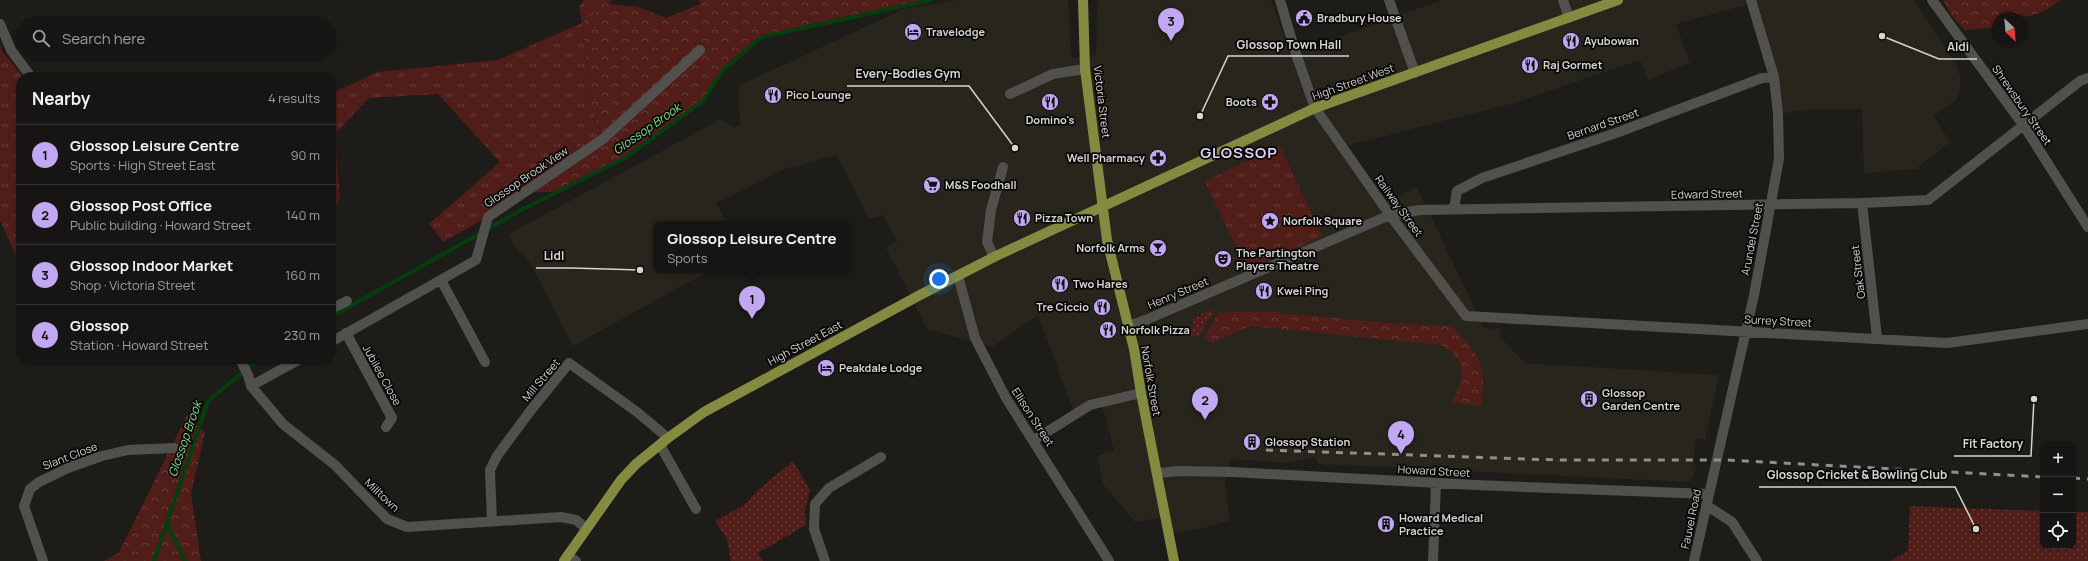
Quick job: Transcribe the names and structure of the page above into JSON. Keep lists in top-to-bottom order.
{
  "streets": {
    "main road": [
      "High Street West",
      "Victoria Street",
      "High Street East",
      "Norfolk Street"
    ],
    "street": [
      "Shrewsbury Street",
      "Bernard Street",
      "Glossop Brook View",
      "Edward Street",
      "Railway Street",
      "Arundel Street",
      "Oak Street",
      "Henry Street",
      "Surrey Street",
      "Jubilee Close",
      "Mill Street",
      "Ellison Street",
      "Slant Close",
      "Howard Street",
      "Milltown",
      "Fauvel Road"
    ]
  },
  "crossings": [
    ["High Street West", "Victoria Street"],
    ["High Street West", "Railway Street"],
    ["High Street West", "High Street East"],
    ["High Street West", "Norfolk Street"],
    ["Victoria Street", "High Street East"],
    ["Victoria Street", "Norfolk Street"],
    ["Shrewsbury Street", "Edward Street"],
    ["Bernard Street", "Edward Street"],
    ["Bernard Street", "Arundel Street"],
    ["Glossop Brook View", "Jubilee Close"],
    ["Edward Street", "Railway Street"],
    ["Edward Street", "Arundel Street"],
    ["Edward Street", "Oak Street"],
    ["Edward Street", "Henry Street"],
    ["Railway Street", "Henry Street"],
    ["Railway Street", "Surrey Street"],
    ["Arundel Street", "Surrey Street"],
    ["Arundel Street", "Fauvel Road"],
    ["Oak Street", "Surrey Street"],
    ["Henry Street", "Norfolk Street"],
    ["High Street East", "Mill Street"],
    ["High Street East", "Norfolk Street"],
    ["High Street East", "Ellison Street"],
    ["High Street East", "Milltown"],
    ["Mill Street", "Milltown"],
    ["Norfolk Street", "Howard Street"],
    ["Howard Street", "Fauvel Road"]
  ],
  "districts": ["GLOSSOP"],
  "water": ["Glossop Brook"],
  "places": {
    "public building": ["Bradbury House"],
    "hotel": ["Travelodge", "Peakdale Lodge"],
    "other": [
      "Aldi",
      "Glossop Town Hall",
      "Every-Bodies Gym",
      "Lidl",
      "Fit Factory",
      "Glossop Cricket & Bowling Club"
    ],
    "restaurant": [
      "Ayubowan",
      "Raj Gormet",
      "Pico Lounge",
      "Domino's",
      "Pizza Town",
      "Two Hares",
      "Kwei Ping",
      "Tre Ciccio",
      "Norfolk Pizza"
    ],
    "pharmacy": ["Boots", "Well Pharmacy"],
    "supermarket": ["M&S Foodhall"],
    "place": ["Norfolk Square"],
    "bar": ["Norfolk Arms"],
    "theatre": ["The Partington Players Theatre"],
    "building": ["Glossop Garden Centre", "Glossop Station", "Howard Medical Practice"]
  },
  "north": "bottom right",
  "page": {
    "pins": [
      "3",
      "1",
      "2",
      "4"
    ],
    "search": "Search here",
    "heading": ["Nearby", "4 results"],
    "list": [
      {
        "mark": "1",
        "name": "Glossop Leisure Centre",
        "note": "Sports · High Street East",
        "value": "90 m"
      },
      {
        "mark": "2",
        "name": "Glossop Post Office",
        "note": "Public building · Howard Street",
        "value": "140 m"
      },
      {
        "mark": "3",
        "name": "Glossop Indoor Market",
        "note": "Shop · Victoria Street",
        "value": "160 m"
      },
      {
        "mark": "4",
        "name": "Glossop",
        "note": "Station · Howard Street",
        "value": "230 m"
      }
    ],
    "popup": ["Glossop Leisure Centre", "Sports"],
    "map_buttons": ["+", "−"]
  }
}
